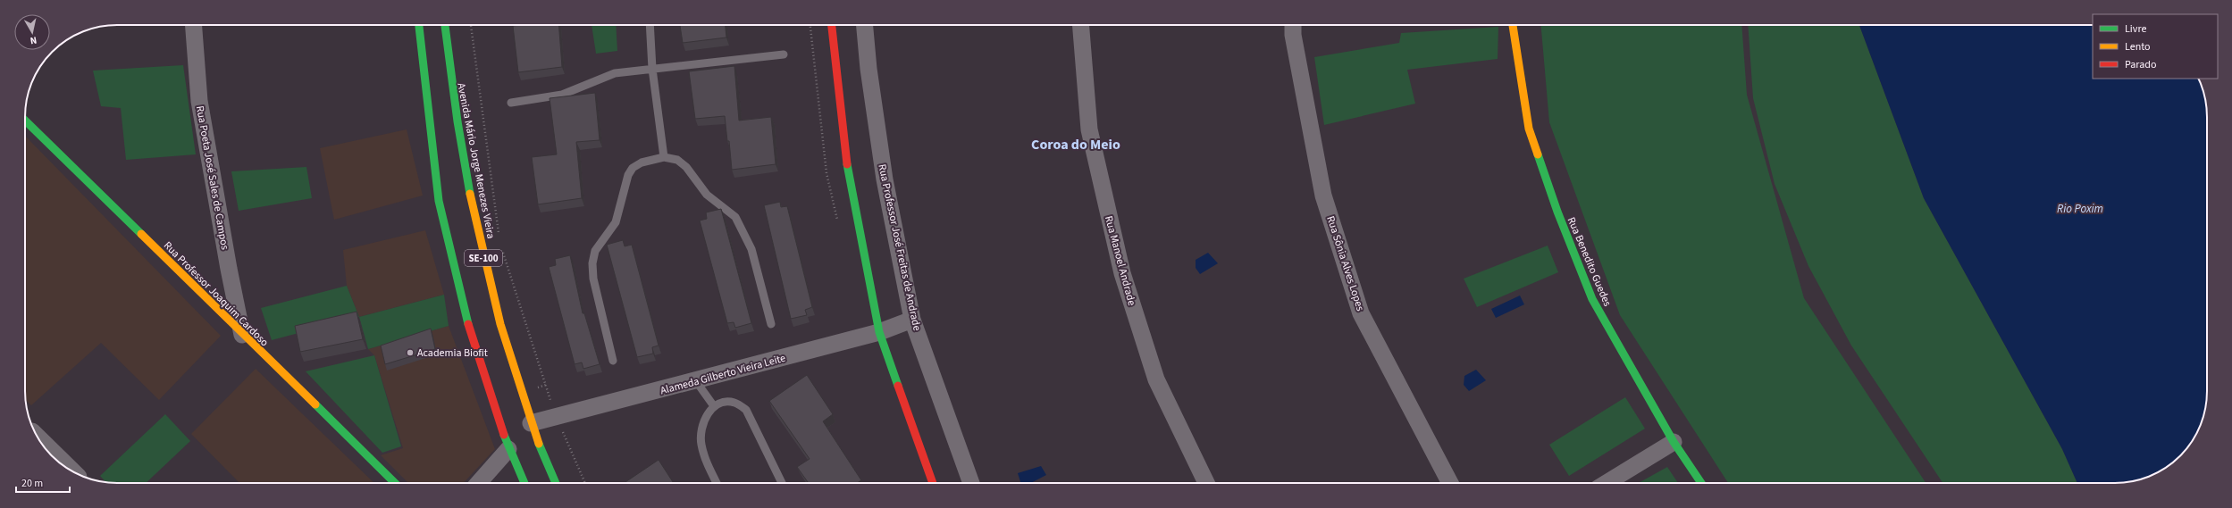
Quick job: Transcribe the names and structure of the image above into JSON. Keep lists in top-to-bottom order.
{
  "streets": {
    "street": [
      "Avenida Mário Jorge Menezes Vieira",
      "Rua Poeta José Sales de Campos",
      "Rua Professor José Freitas de Andrade",
      "SE-100",
      "Rua Manoel Andrade",
      "Rua Benedito Guedes",
      "Rua Sônia Alves Lopes",
      "Rua Professor Joaquim Cardoso",
      "Alameda Gilberto Vieira Leite"
    ]
  },
  "crossings": [
    ["Avenida Mário Jorge Menezes Vieira", "Alameda Gilberto Vieira Leite"],
    ["Rua Poeta José Sales de Campos", "Rua Professor Joaquim Cardoso"],
    ["Rua Professor José Freitas de Andrade", "Alameda Gilberto Vieira Leite"]
  ],
  "districts": ["Coroa do Meio"],
  "water": ["Rio Poxim"],
  "places": ["Academia Biofit"],
  "legend": ["Livre", "Lento", "Parado"],
  "scale_bar": "20 m",
  "north": "bottom"
}
